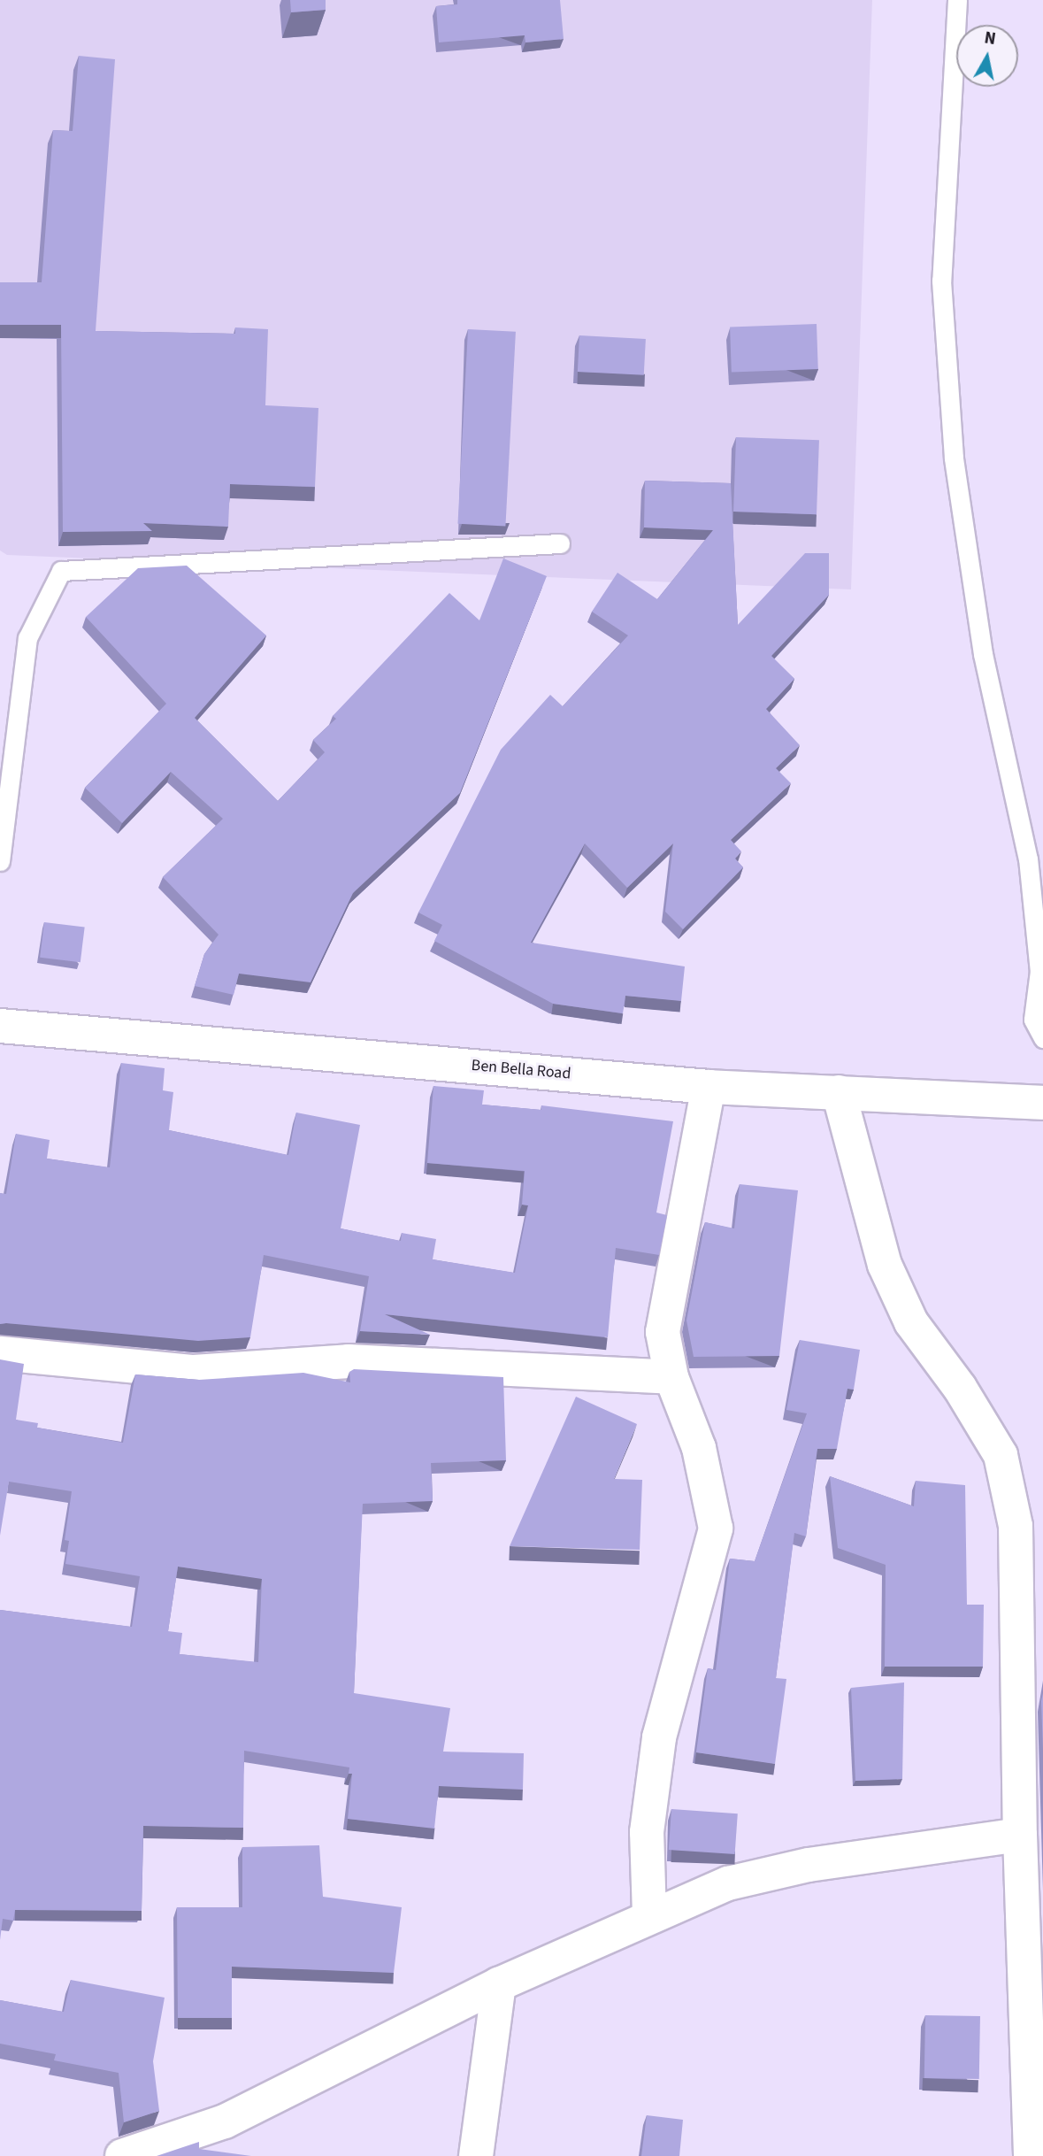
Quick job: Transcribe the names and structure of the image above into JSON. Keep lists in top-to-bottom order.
{
  "streets": {
    "street": ["Ben Bella Road"]
  },
  "north": "top"
}
